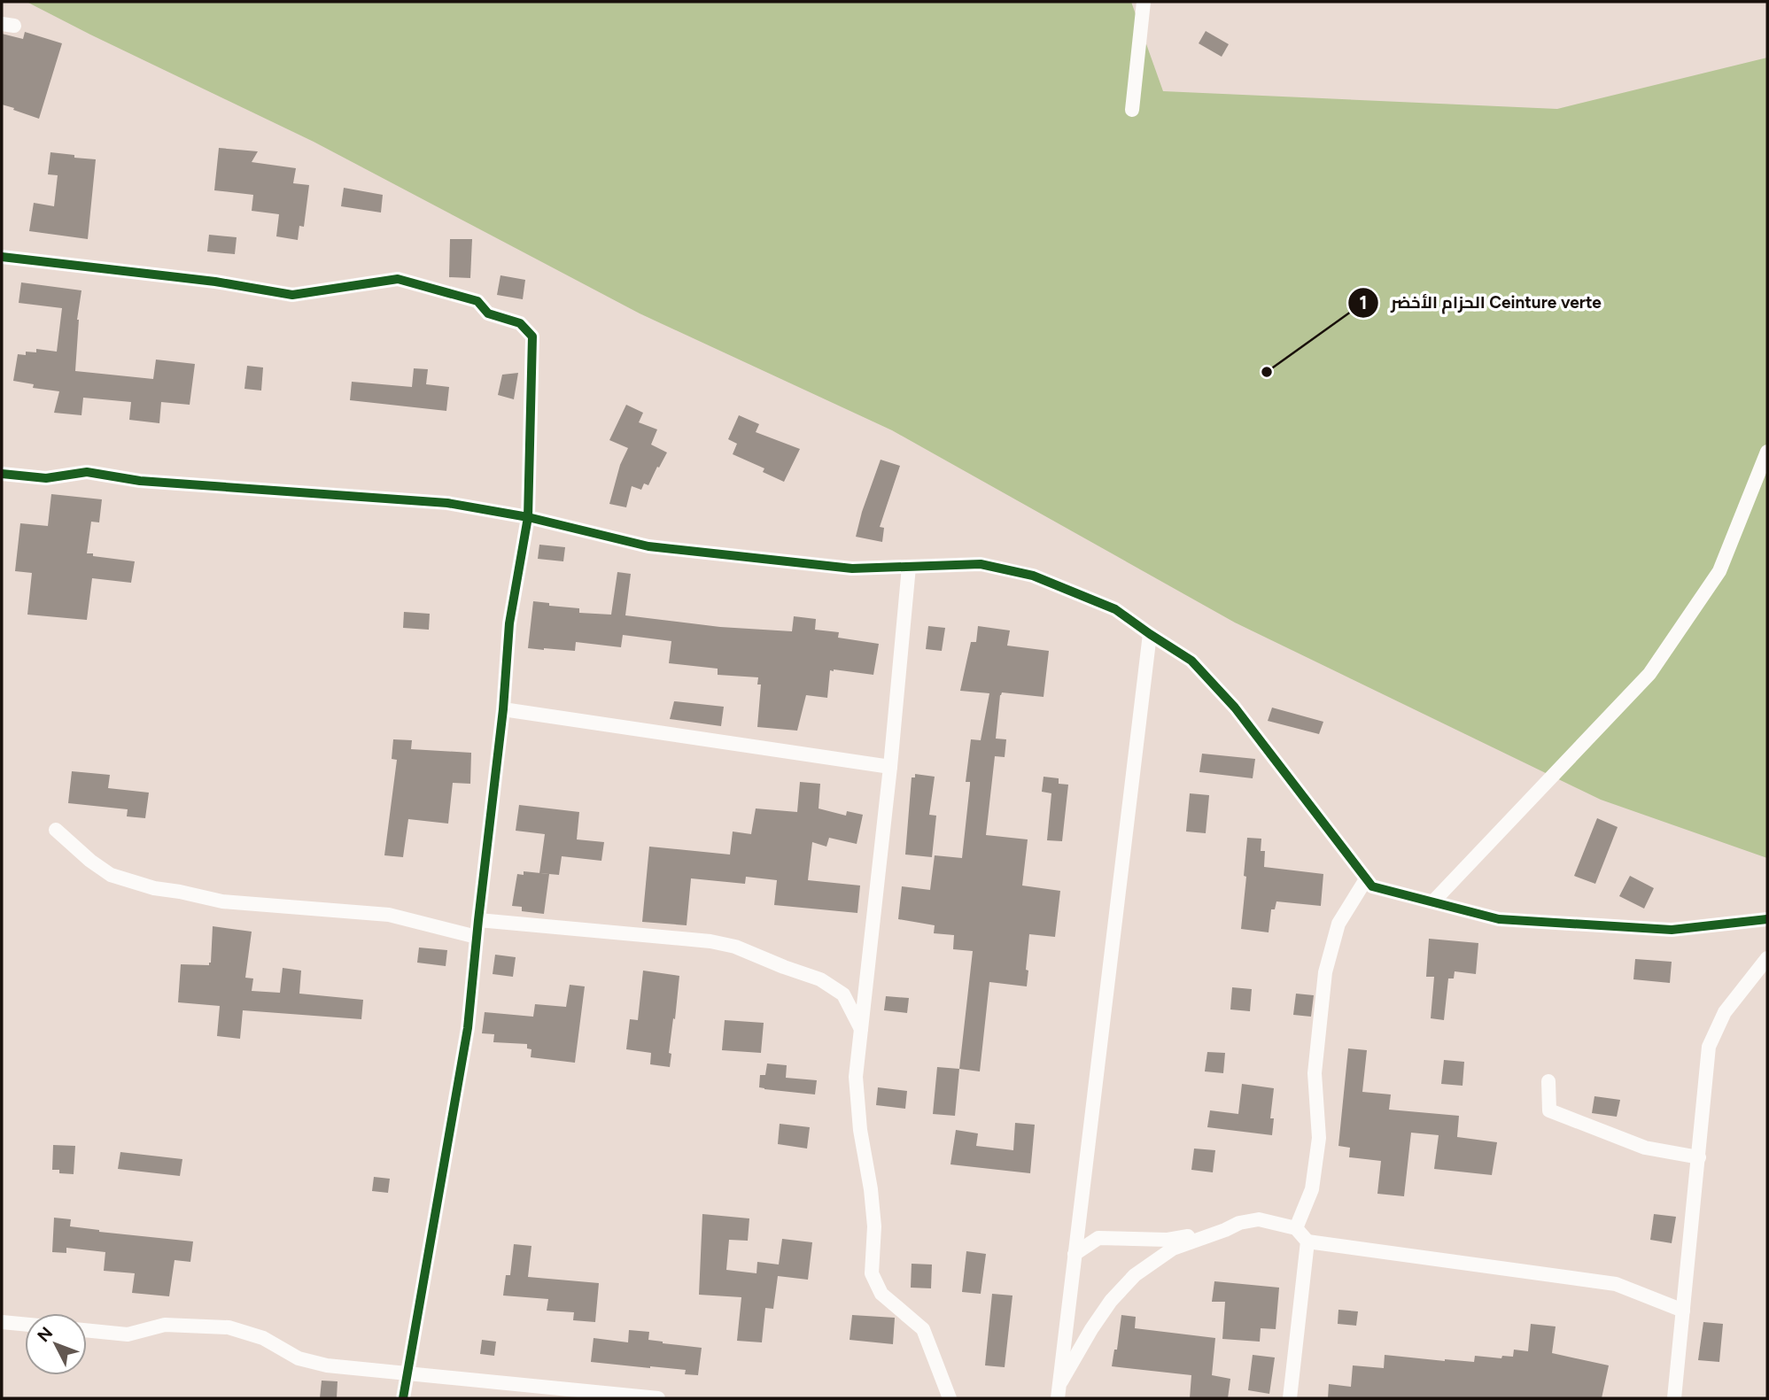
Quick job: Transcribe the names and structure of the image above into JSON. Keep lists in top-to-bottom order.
{
  "places": ["الحزام الأخضر Ceinture verte"],
  "north": "top left"
}
